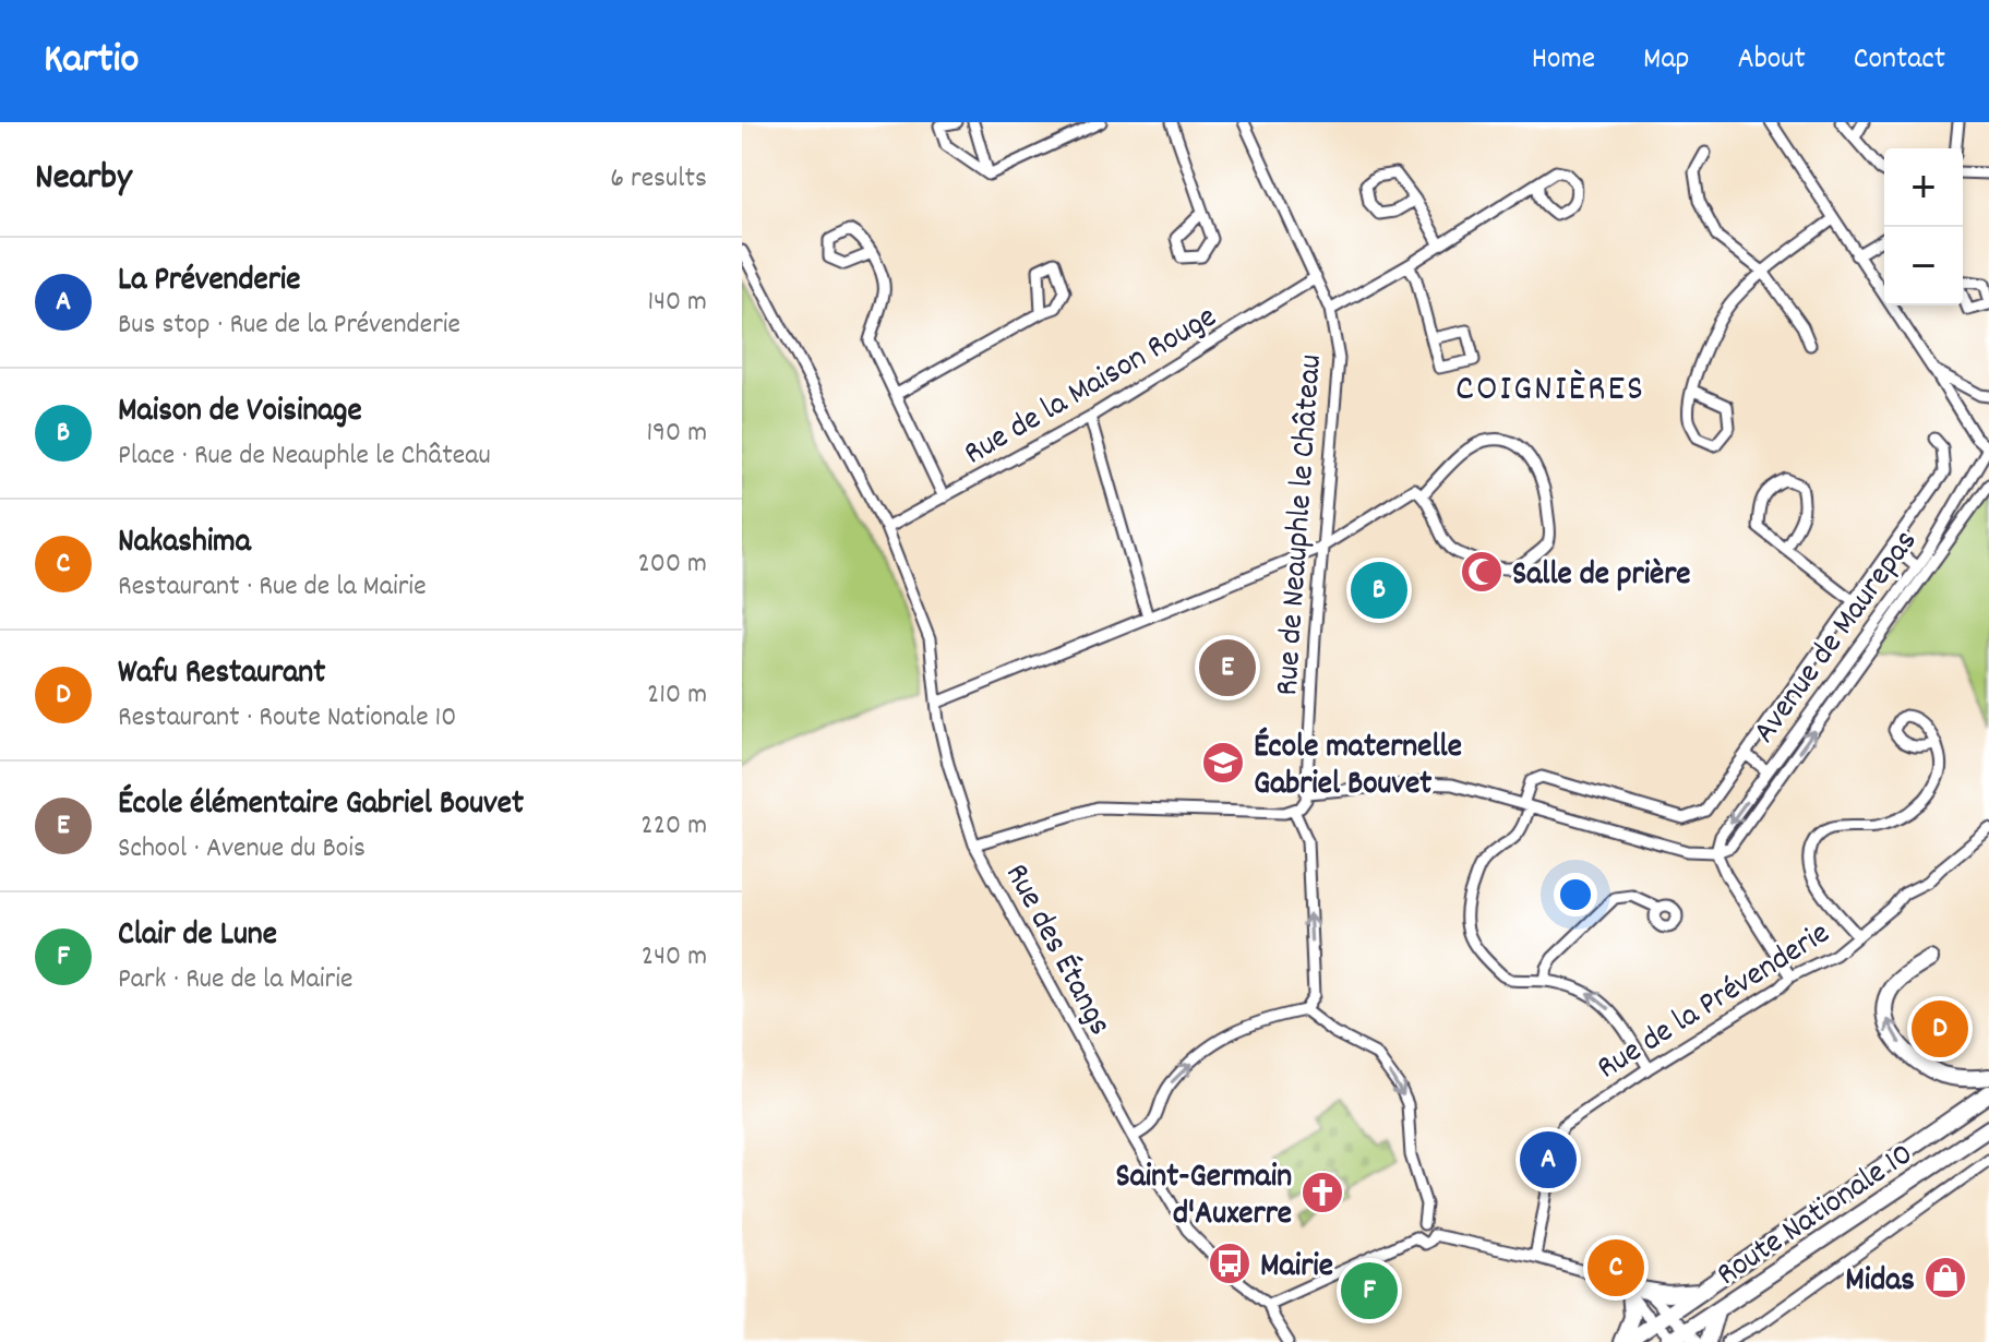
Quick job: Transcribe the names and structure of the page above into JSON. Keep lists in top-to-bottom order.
{
  "streets": {
    "main road": ["Route Nationale 10"],
    "street": [
      "Rue de la Maison Rouge",
      "Rue de Neauphle le Château",
      "Avenue de Maurepas",
      "Rue des Étangs",
      "Rue de la Prévenderie"
    ]
  },
  "crossings": [
    ["Rue de la Maison Rouge", "Rue de Neauphle le Château"],
    ["Rue de la Maison Rouge", "Rue des Étangs"]
  ],
  "districts": ["COIGNIÈRES"],
  "places": {
    "mosque": ["Salle de prière"],
    "school or university": ["École maternelle Gabriel Bouvet"],
    "church": ["Saint-Germain d'Auxerre"],
    "bus stop": ["Mairie"],
    "shop": ["Midas"]
  },
  "page": {
    "header": "Kartio",
    "nav": [
      "Home",
      "Map",
      "About",
      "Contact"
    ],
    "heading": ["Nearby", "6 results"],
    "map_buttons": ["+", "−"],
    "list": [
      {
        "mark": "A",
        "name": "La Prévenderie",
        "note": "Bus stop · Rue de la Prévenderie",
        "value": "140 m"
      },
      {
        "mark": "B",
        "name": "Maison de Voisinage",
        "note": "Place · Rue de Neauphle le Château",
        "value": "190 m"
      },
      {
        "mark": "C",
        "name": "Nakashima",
        "note": "Restaurant · Rue de la Mairie",
        "value": "200 m"
      },
      {
        "mark": "D",
        "name": "Wafu Restaurant",
        "note": "Restaurant · Route Nationale 10",
        "value": "210 m"
      },
      {
        "mark": "E",
        "name": "École élémentaire Gabriel Bouvet",
        "note": "School · Avenue du Bois",
        "value": "220 m"
      },
      {
        "mark": "F",
        "name": "Clair de Lune",
        "note": "Park · Rue de la Mairie",
        "value": "240 m"
      }
    ],
    "pins": [
      "B",
      "E",
      "D",
      "A",
      "C",
      "F"
    ]
  }
}
